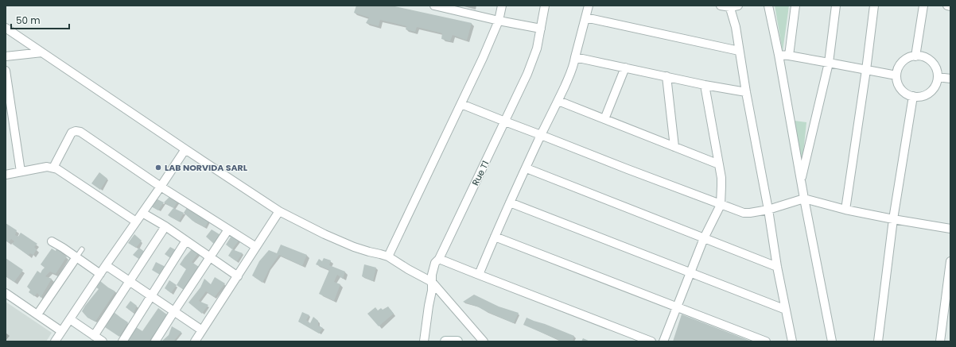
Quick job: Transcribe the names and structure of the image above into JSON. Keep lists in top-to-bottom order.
{
  "streets": {
    "street": ["Rue T1"]
  },
  "places": ["LAB NORVIDA SARL"],
  "scale_bar": "50 m"
}
